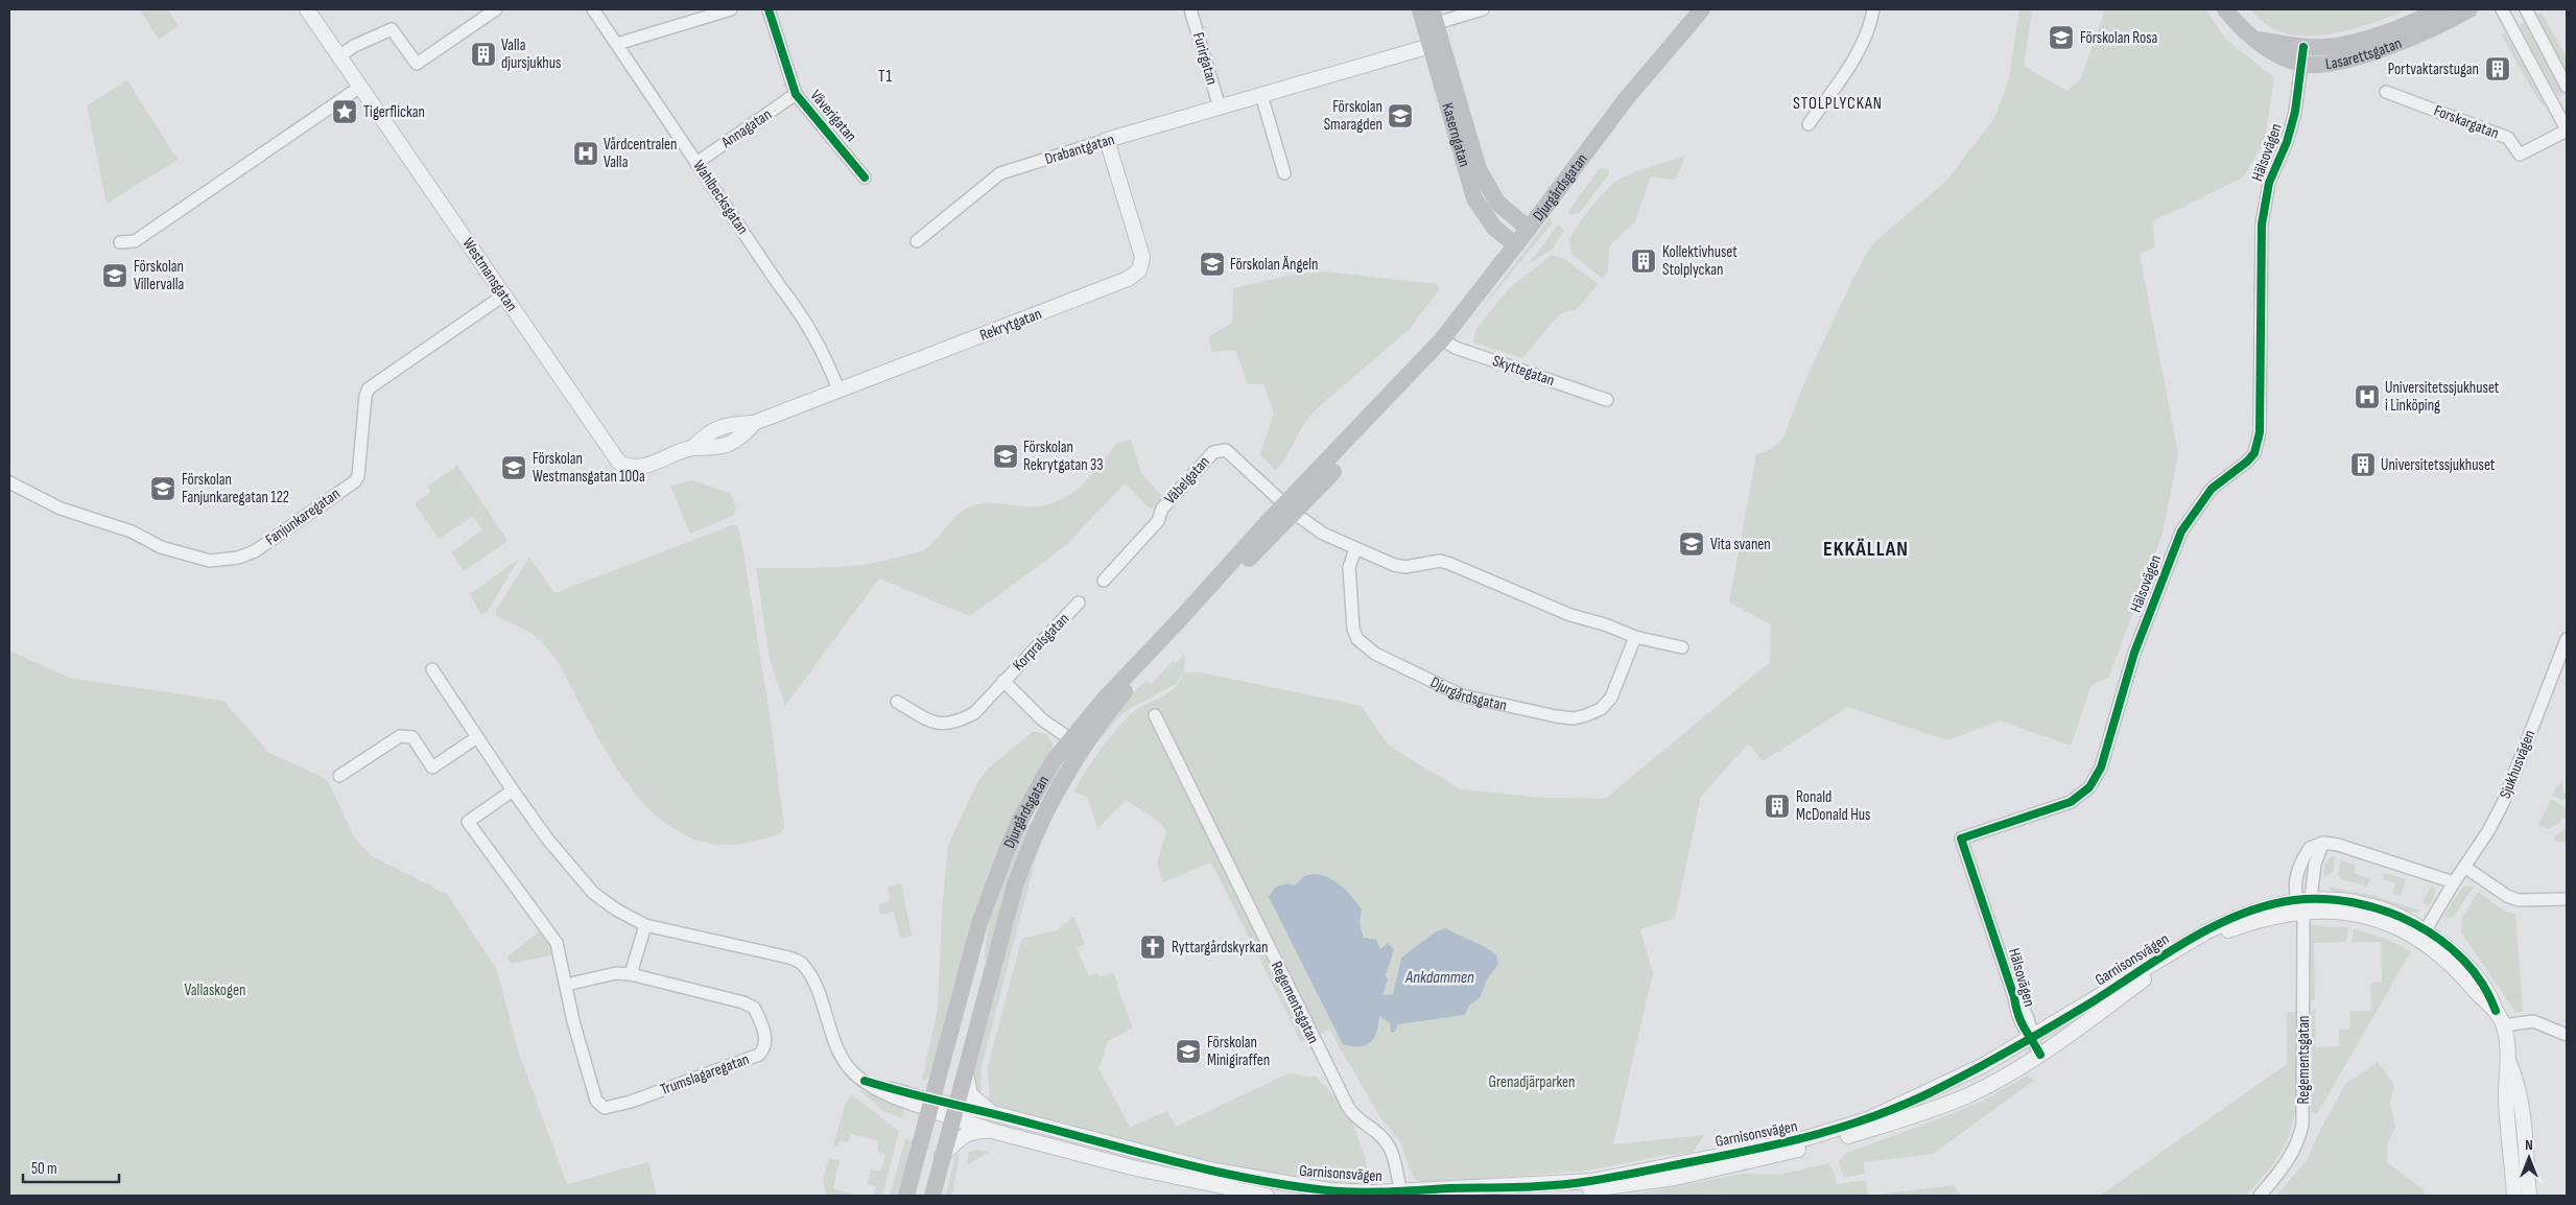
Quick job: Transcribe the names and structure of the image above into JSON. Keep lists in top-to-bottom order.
{
  "streets": {
    "main road": ["Lasarettsgatan", "Kaserngatan", "Djurgårdsgatan"],
    "street": [
      "Furirgatan",
      "Väverigatan",
      "Forskargatan",
      "Annagatan",
      "Drabantgatan",
      "Hälsovägen",
      "Wahlbecksgatan",
      "Westmansgatan",
      "Rekrytgatan",
      "Skyttegatan",
      "Väbelgatan",
      "Fanjunkaregatan",
      "Korpralsgatan",
      "Sjukhusvägen",
      "Garnisonsvägen",
      "Regementsgatan",
      "Trumslagaregatan"
    ]
  },
  "crossings": [
    ["Lasarettsgatan", "Hälsovägen"],
    ["Furirgatan", "Drabantgatan"],
    ["Väverigatan", "Annagatan"],
    ["Annagatan", "Wahlbecksgatan"],
    ["Kaserngatan", "Drabantgatan"],
    ["Kaserngatan", "Djurgårdsgatan"],
    ["Drabantgatan", "Rekrytgatan"],
    ["Hälsovägen", "Garnisonsvägen"],
    ["Djurgårdsgatan", "Skyttegatan"],
    ["Djurgårdsgatan", "Väbelgatan"],
    ["Djurgårdsgatan", "Korpralsgatan"],
    ["Djurgårdsgatan", "Garnisonsvägen"],
    ["Wahlbecksgatan", "Rekrytgatan"],
    ["Westmansgatan", "Rekrytgatan"],
    ["Westmansgatan", "Fanjunkaregatan"],
    ["Sjukhusvägen", "Garnisonsvägen"],
    ["Garnisonsvägen", "Regementsgatan"]
  ],
  "districts": ["T1", "STOLPLYCKAN", "EKKÄLLAN"],
  "water": ["Ankdammen"],
  "parks": ["Vallaskogen", "Grenadjärparken"],
  "places": {
    "school or university": [
      "Förskolan Rosa",
      "Förskolan Smaragden",
      "Förskolan Ängeln",
      "Förskolan Villervalla",
      "Förskolan Rekrytgatan 33",
      "Förskolan Westmansgatan 100a",
      "Förskolan Fanjunkaregatan 122",
      "Vita svanen",
      "Förskolan Minigiraffen"
    ],
    "building": [
      "Valla djursjukhus",
      "Portvaktarstugan",
      "Kollektivhuset Stolplyckan",
      "Universitetssjukhuset",
      "Ronald McDonald Hus"
    ],
    "place": ["Tigerflickan"],
    "hospital": ["Vårdcentralen Valla", "Universitetssjukhuset i Linköping"],
    "church": ["Ryttargårdskyrkan"]
  },
  "scale_bar": "50 m",
  "north": "top"
}
